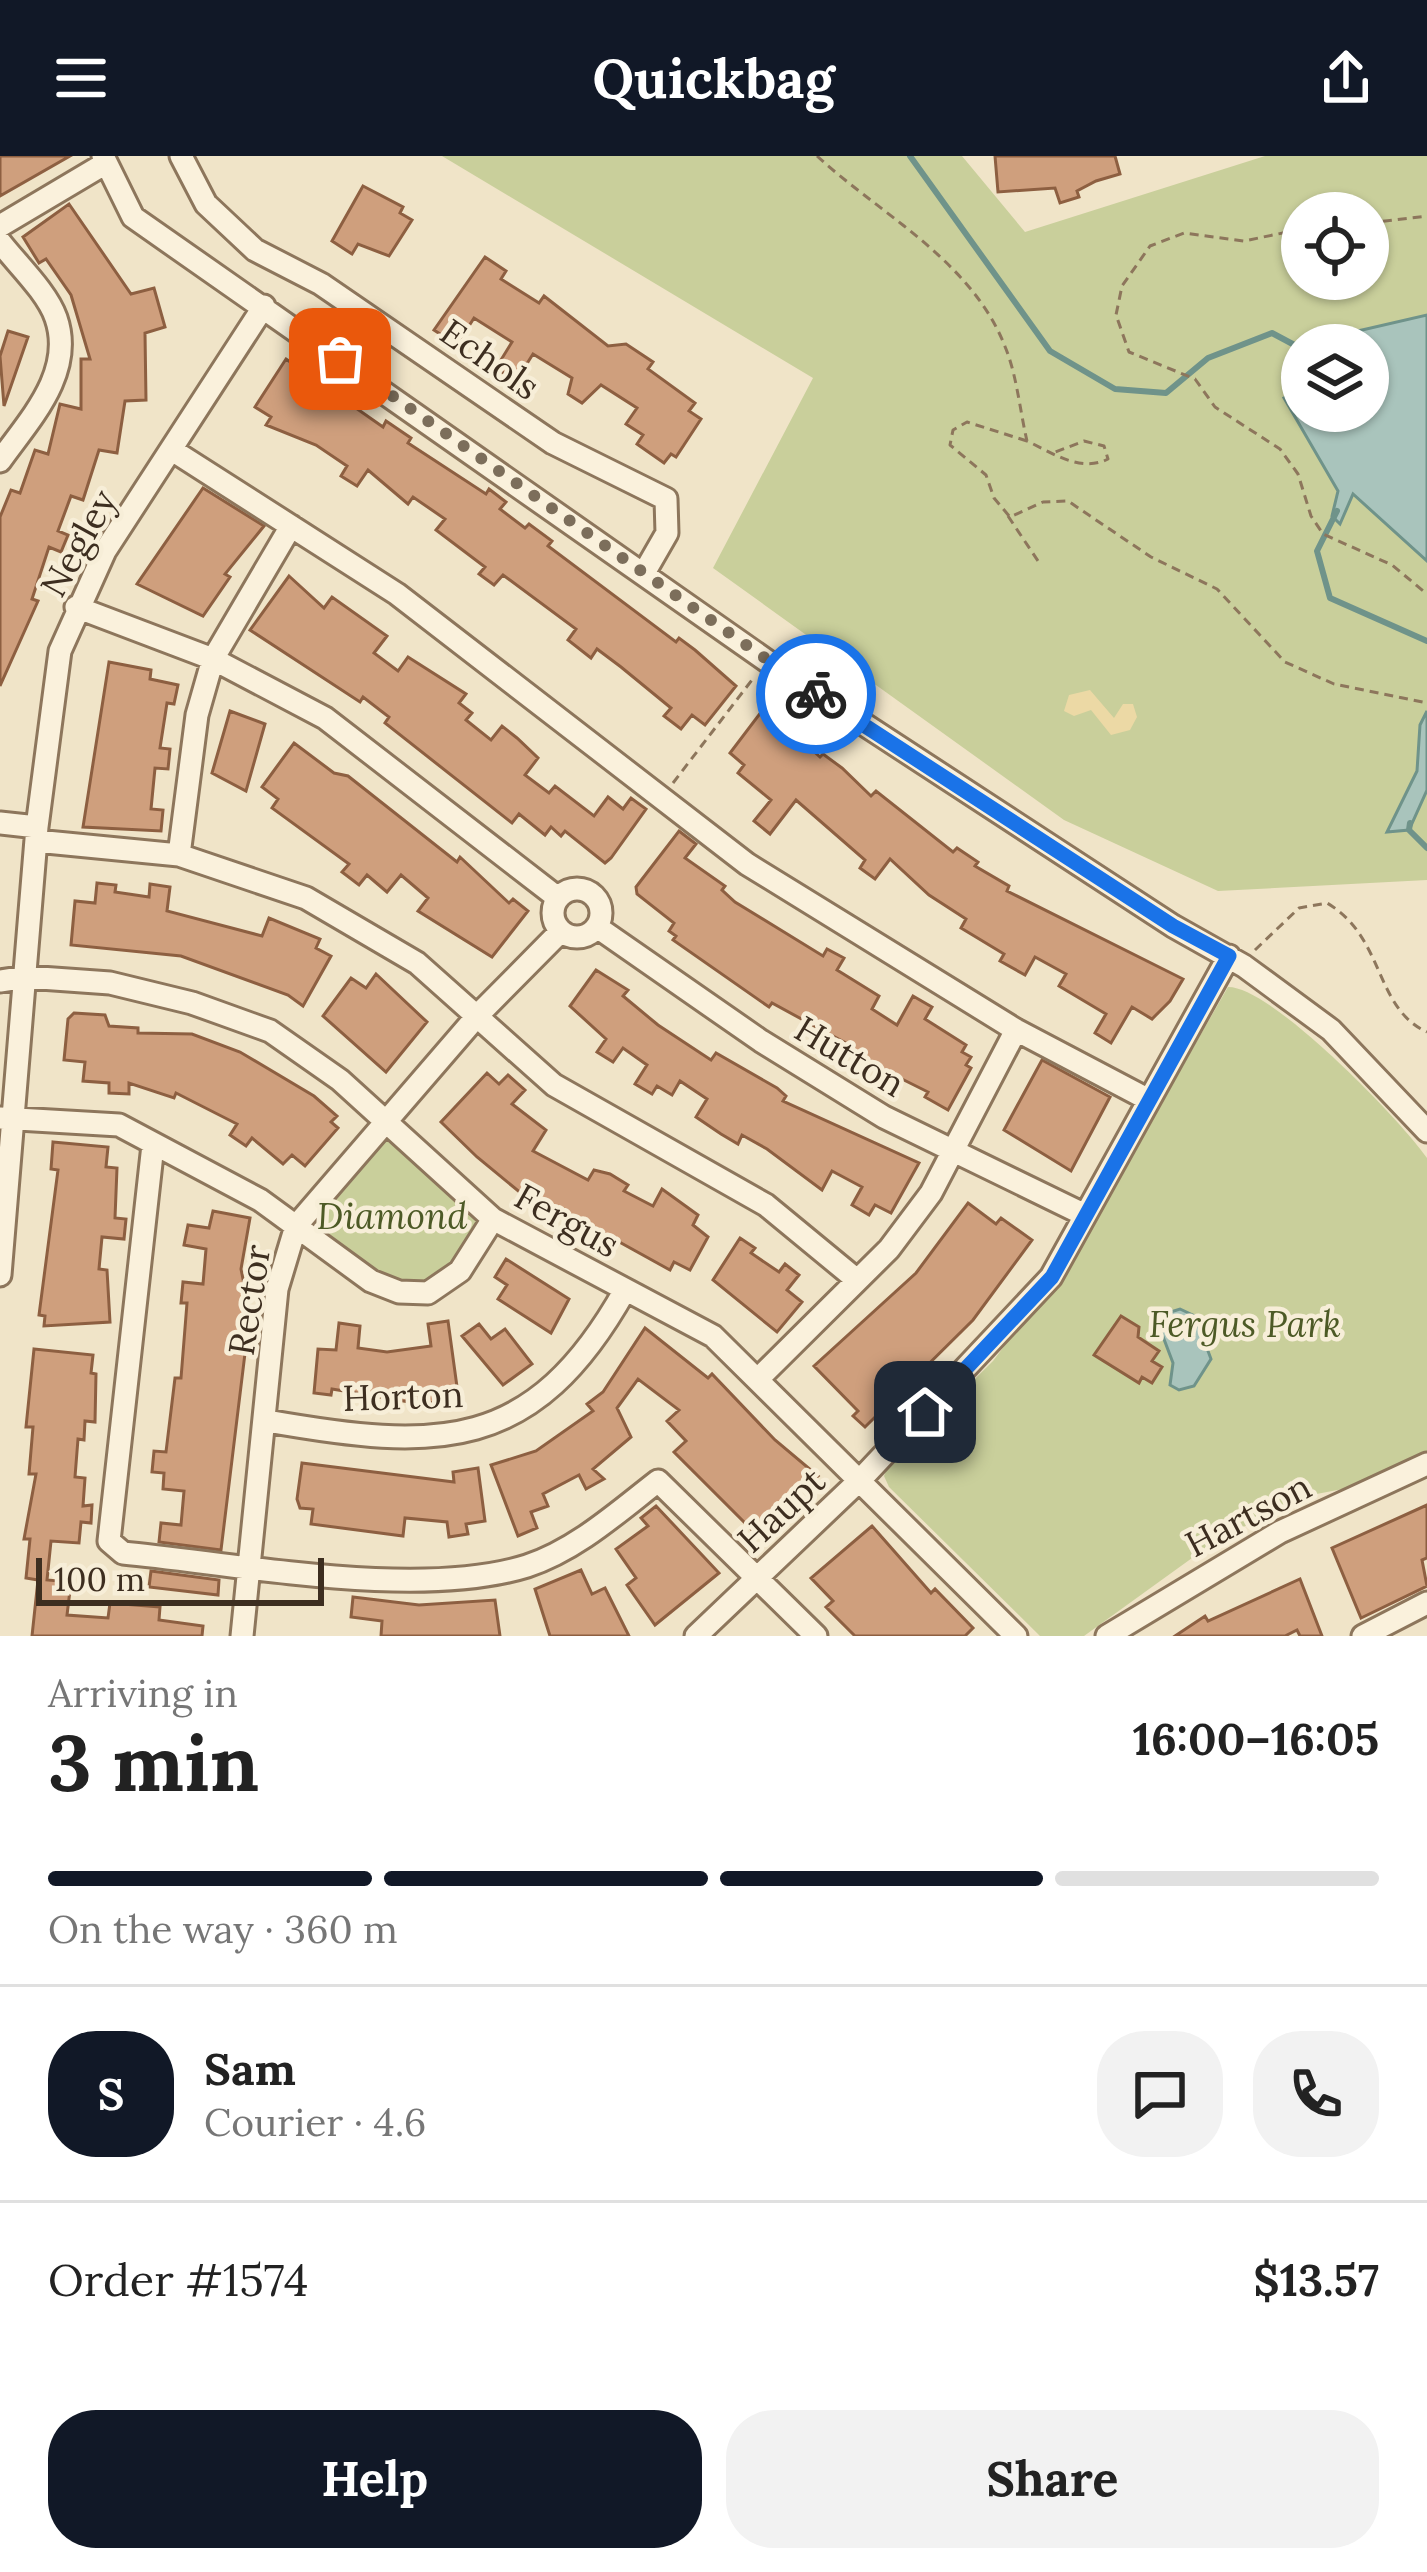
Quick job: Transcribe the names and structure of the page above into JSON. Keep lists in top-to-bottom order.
{
  "streets": {
    "street": [
      "Echols",
      "Negley",
      "Hutton",
      "Fergus",
      "Rector",
      "Horton",
      "Haupt",
      "Hartson"
    ]
  },
  "crossings": [
    ["Negley", "Fergus"],
    ["Hutton", "Rector"],
    ["Hutton", "Haupt"],
    ["Fergus", "Rector"],
    ["Fergus", "Horton"],
    ["Fergus", "Haupt"],
    ["Rector", "Horton"]
  ],
  "parks": ["Diamond", "Fergus Park"],
  "scale_bar": "100 m",
  "page": {
    "header": "Quickbag",
    "scale": "100 m",
    "heading": ["3 min", "Arriving in", "16:00–16:05"],
    "panel": [
      "Sam",
      "Courier · 4.6",
      "Order #1574",
      "$13.57"
    ],
    "bar": "On the way · 360 m",
    "round": "S",
    "buttons": ["Help", "Share"]
  }
}
